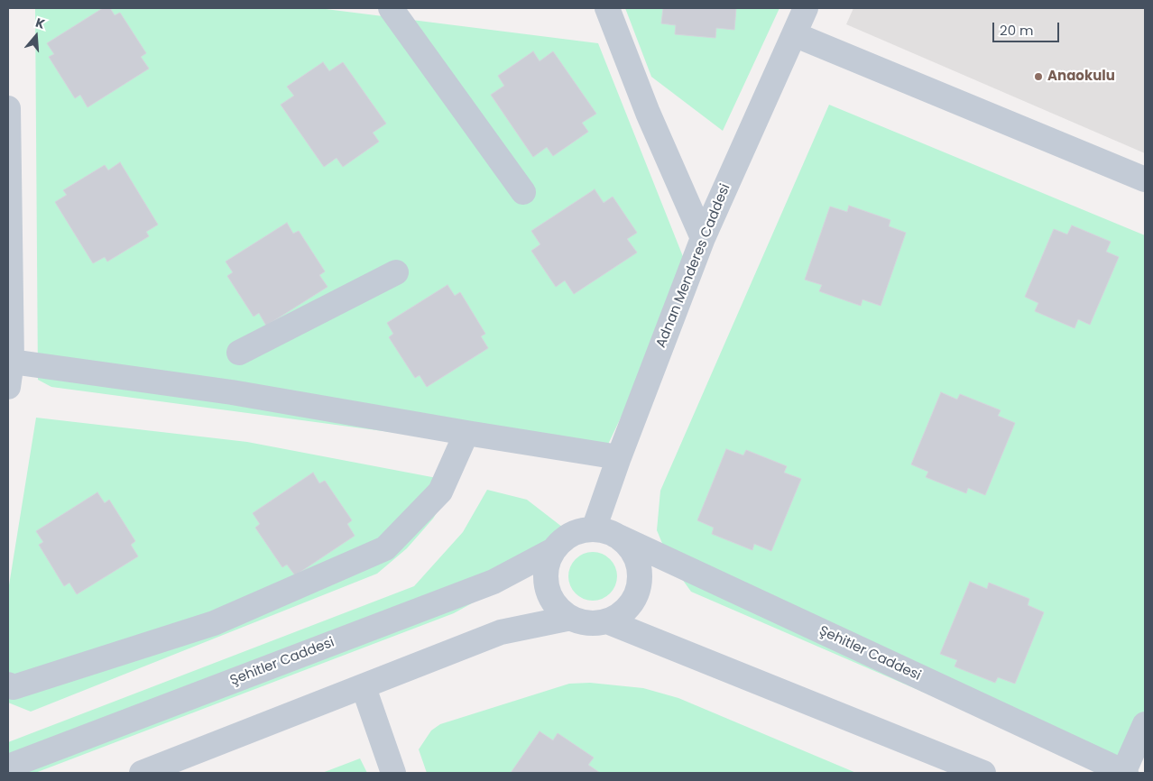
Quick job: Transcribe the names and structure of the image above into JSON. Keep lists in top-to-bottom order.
{
  "streets": {
    "street": ["Adnan Menderes Caddesi", "Şehitler Caddesi"]
  },
  "crossings": [
    ["Adnan Menderes Caddesi", "Şehitler Caddesi"]
  ],
  "places": ["Anaokulu"],
  "scale_bar": "20 m",
  "north": "top"
}
